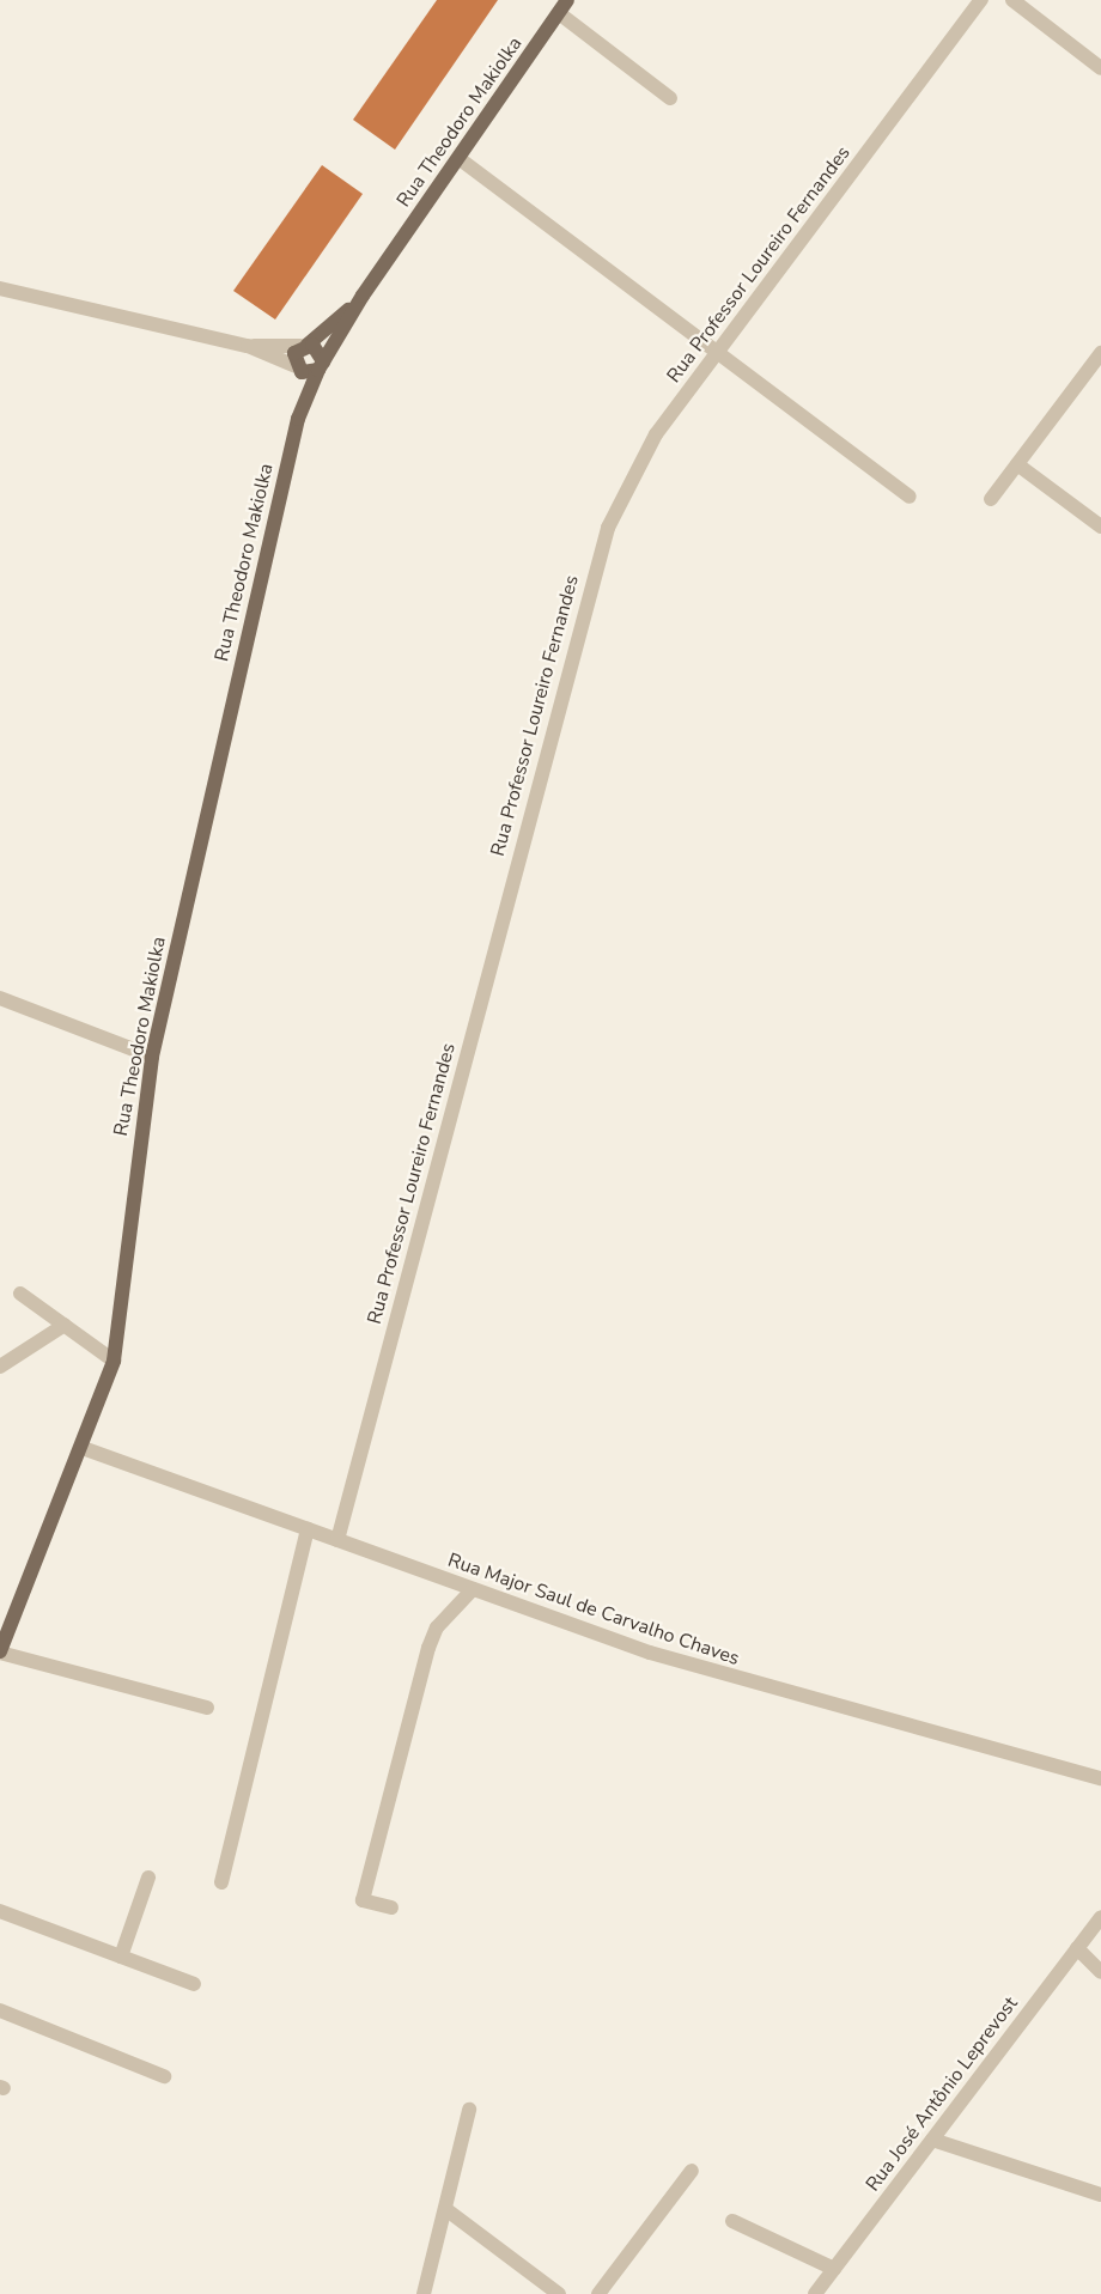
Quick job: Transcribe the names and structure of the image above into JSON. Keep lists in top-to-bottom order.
{
  "streets": {
    "main road": ["Rua Theodoro Makiolka"],
    "street": ["Rua Professor Loureiro Fernandes", "Rua Major Saul de Carvalho Chaves", "Rua José Antônio Leprevost"]
  },
  "crossings": [
    ["Rua Theodoro Makiolka", "Rua Major Saul de Carvalho Chaves"],
    ["Rua Professor Loureiro Fernandes", "Rua Major Saul de Carvalho Chaves"]
  ]
}
